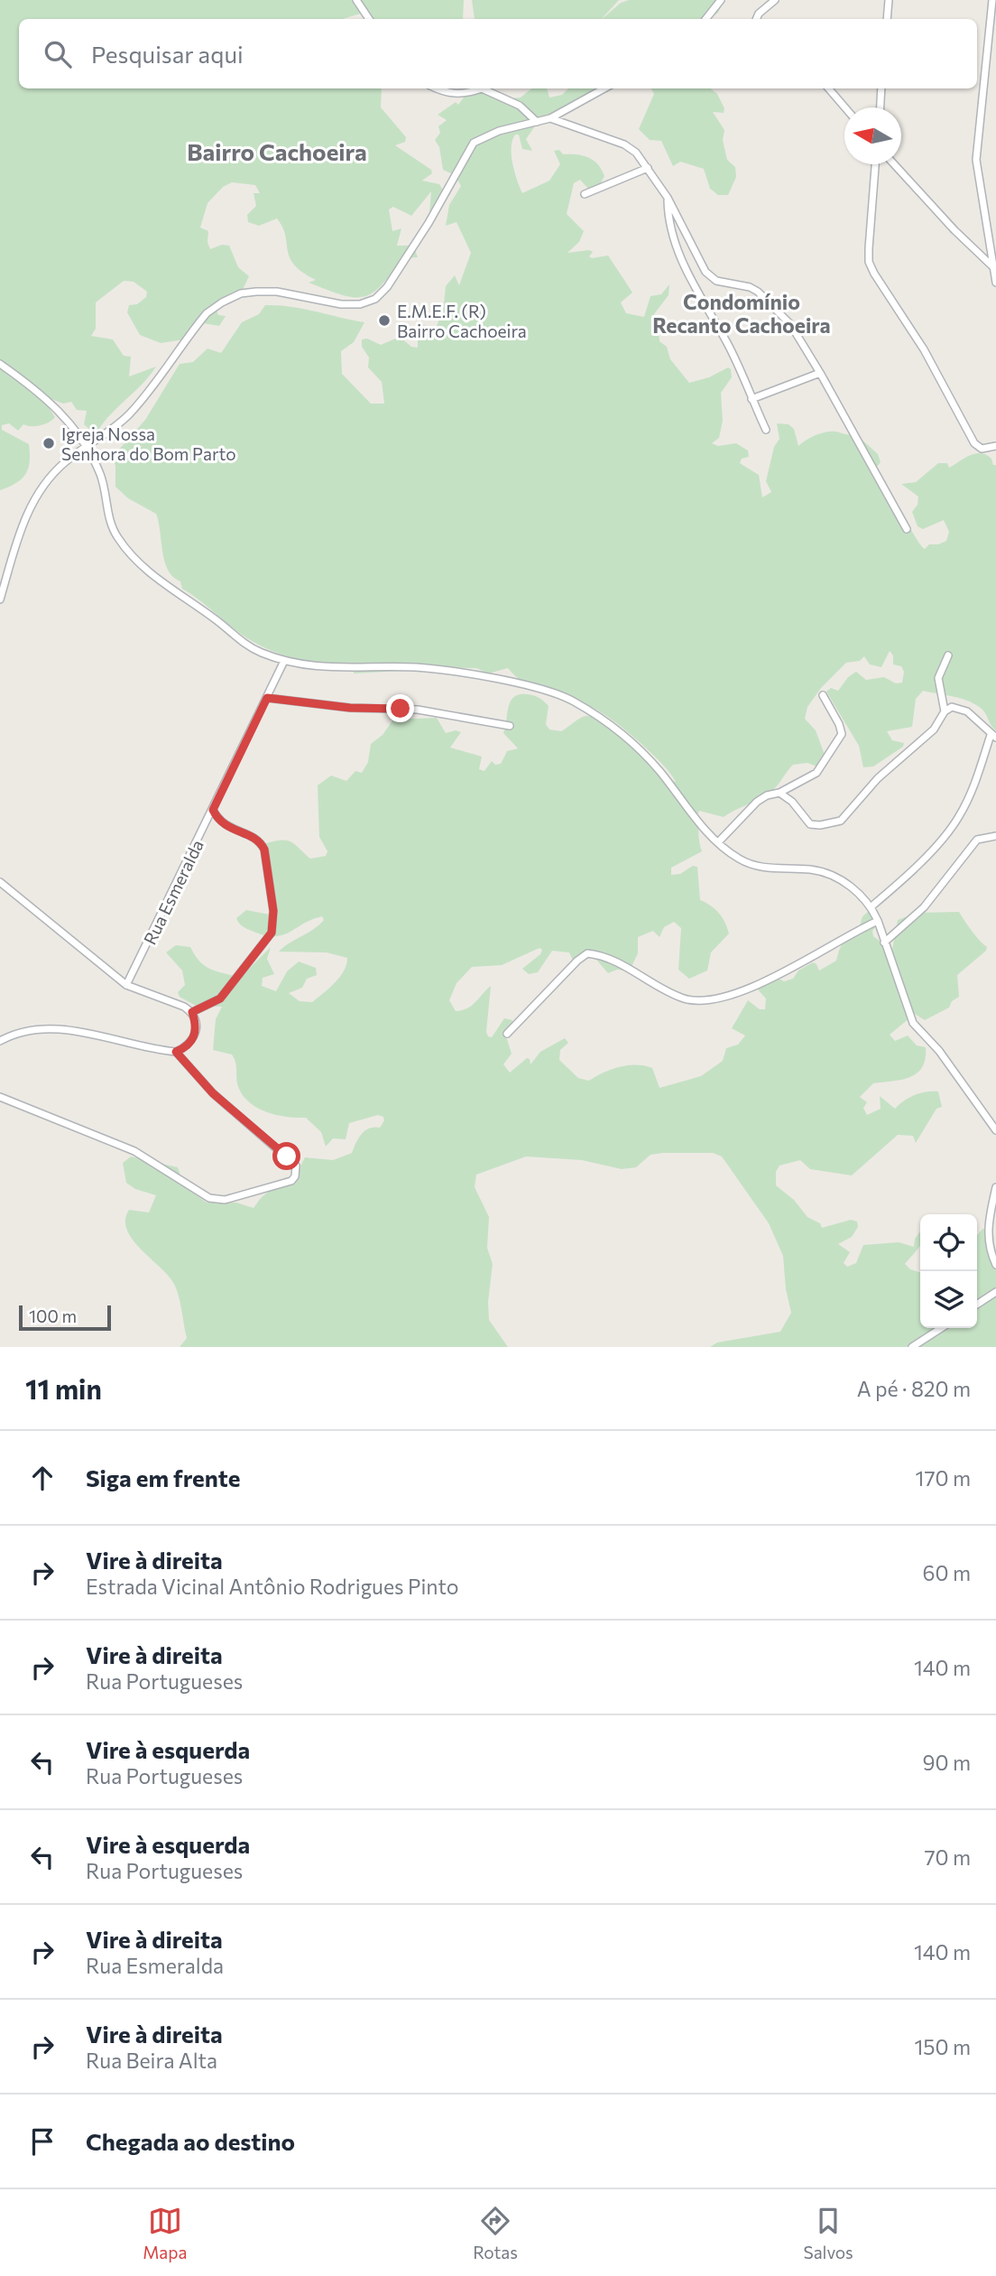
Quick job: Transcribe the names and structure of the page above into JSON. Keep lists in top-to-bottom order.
{
  "streets": {
    "street": ["Rua Esmeralda"]
  },
  "districts": ["Bairro Cachoeira", "Condomínio Recanto Cachoeira"],
  "places": ["E.M.E.F. (R) Bairro Cachoeira", "Igreja Nossa Senhora do Bom Parto"],
  "scale_bar": "100 m",
  "north": "left",
  "page": {
    "search": "Pesquisar aqui",
    "scale": "100 m",
    "heading": ["11 min", "A pé · 820 m"],
    "list": [
      ["Siga em frente", "170 m"],
      ["Vire à direita", "Estrada Vicinal Antônio Rodrigues Pinto", "60 m"],
      ["Vire à direita", "Rua Portugueses", "140 m"],
      ["Vire à esquerda", "Rua Portugueses", "90 m"],
      ["Vire à esquerda", "Rua Portugueses", "70 m"],
      ["Vire à direita", "Rua Esmeralda", "140 m"],
      ["Vire à direita", "Rua Beira Alta", "150 m"],
      "Chegada ao destino"
    ],
    "nav": ["Mapa", "Rotas", "Salvos"]
  }
}
